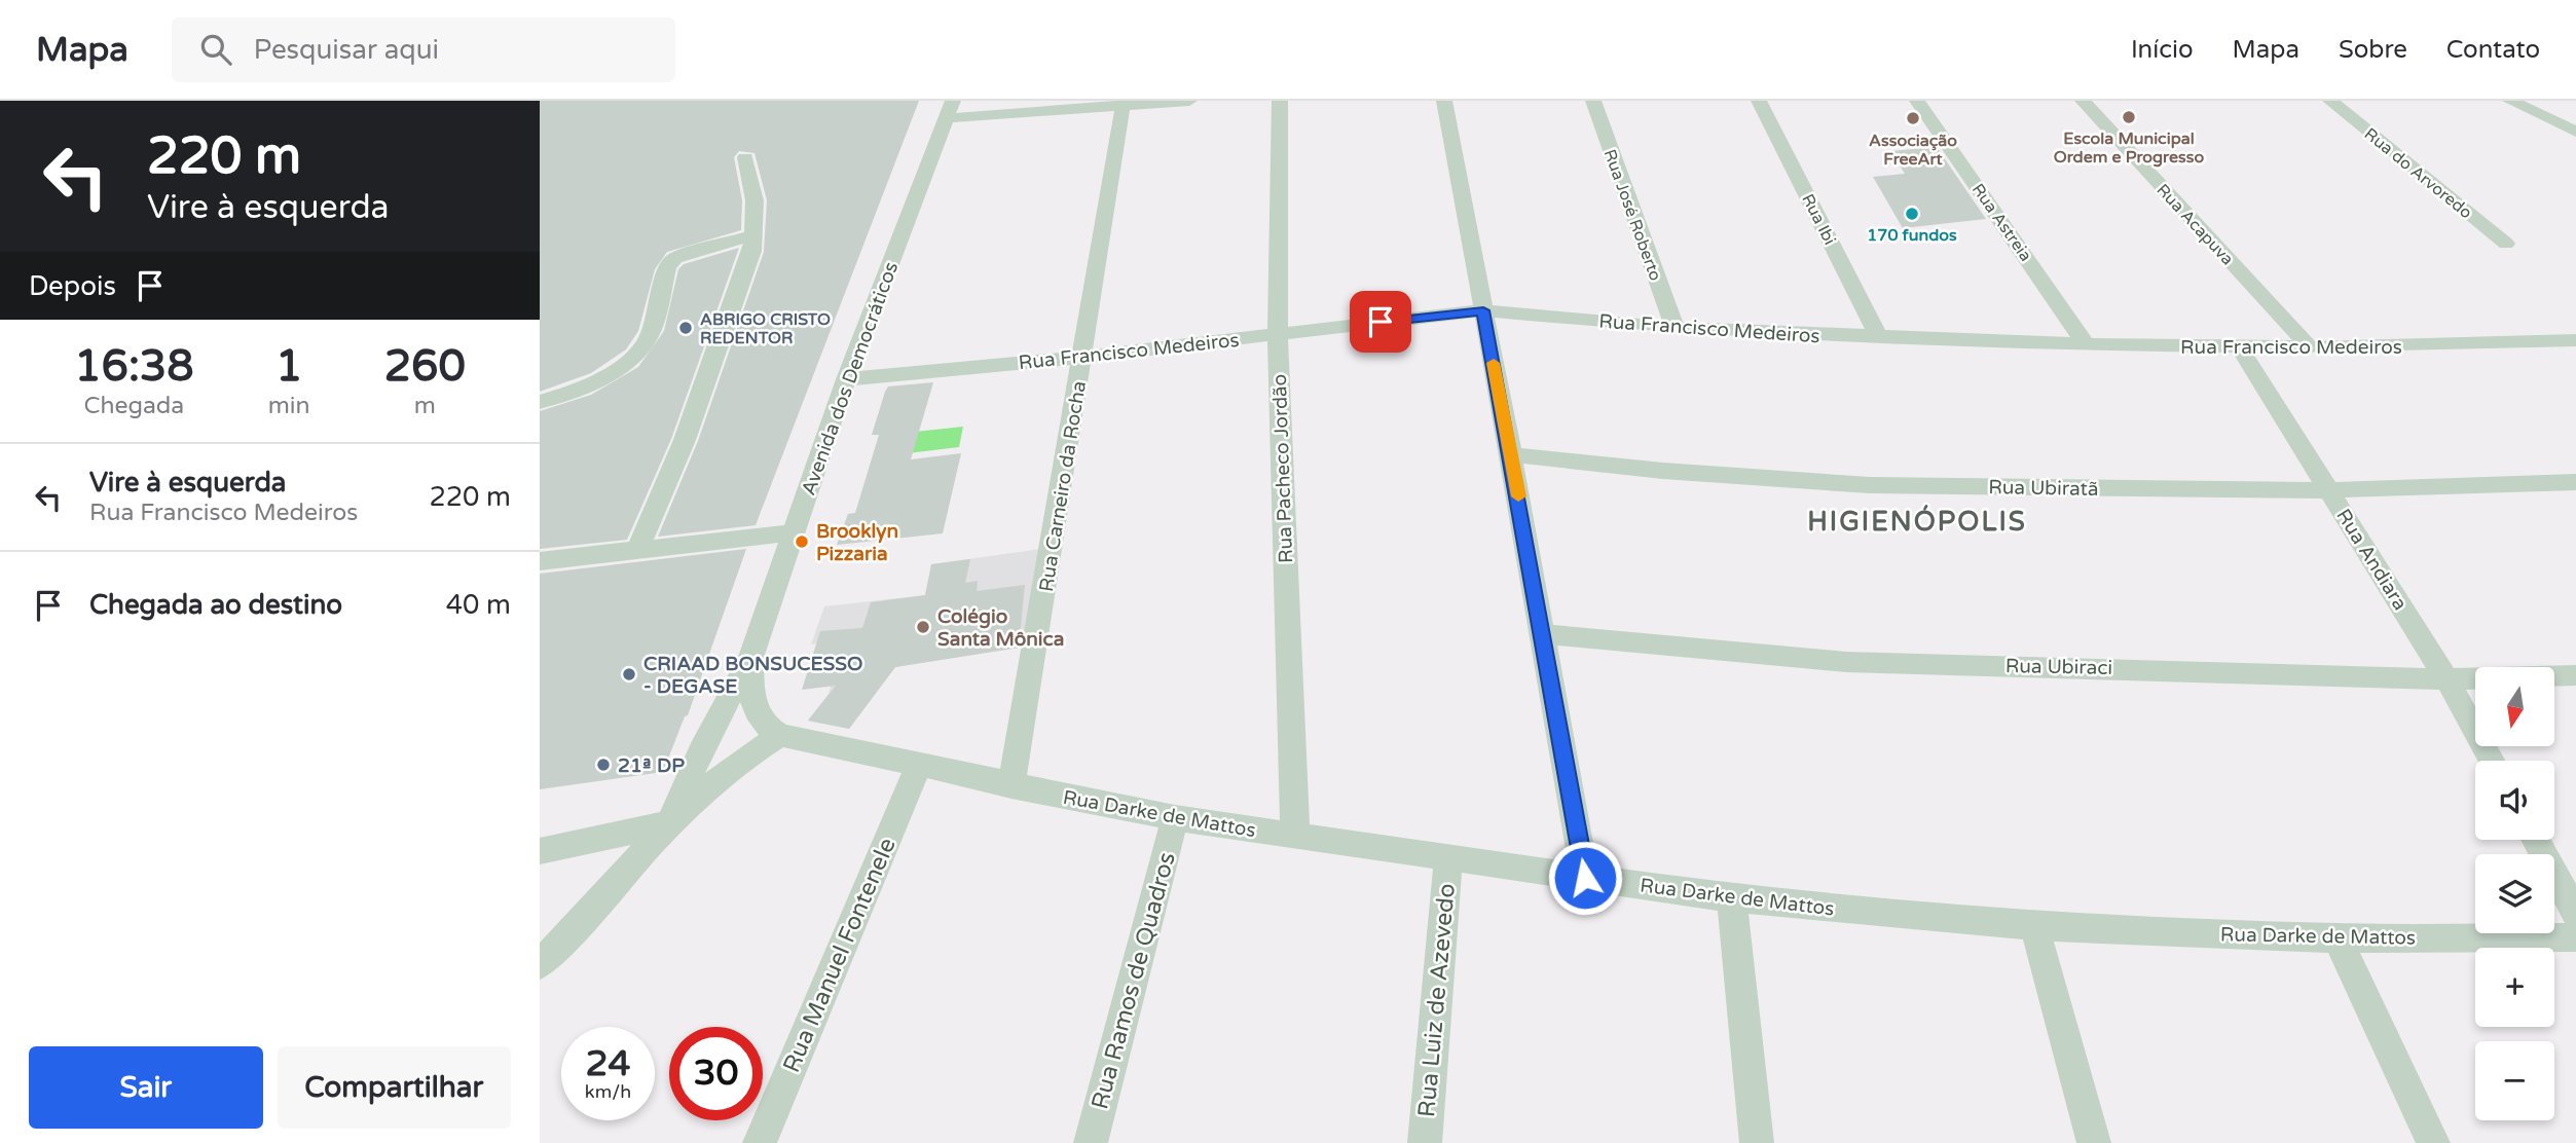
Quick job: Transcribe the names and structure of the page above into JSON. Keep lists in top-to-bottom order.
{
  "streets": {
    "street": [
      "Rua do Arvoredo",
      "Rua José Roberto",
      "Rua Ibi",
      "Rua Astreia",
      "Rua Acapuva",
      "Rua Francisco Medeiros",
      "Avenida dos Democráticos",
      "Rua Pacheco Jordão",
      "Rua Carneiro da Rocha",
      "Rua Ubiratã",
      "Rua Andiara",
      "Rua Ubiraci",
      "Rua Darke de Mattos",
      "Rua Manuel Fontenele",
      "Rua Ramos de Quadros",
      "Rua Luiz de Azevedo"
    ]
  },
  "crossings": [
    ["Rua José Roberto", "Rua Francisco Medeiros"],
    ["Rua Ibi", "Rua Francisco Medeiros"],
    ["Rua Astreia", "Rua Francisco Medeiros"],
    ["Rua Acapuva", "Rua Francisco Medeiros"],
    ["Rua Francisco Medeiros", "Avenida dos Democráticos"],
    ["Rua Francisco Medeiros", "Rua Pacheco Jordão"],
    ["Rua Francisco Medeiros", "Rua Carneiro da Rocha"],
    ["Rua Francisco Medeiros", "Rua Andiara"],
    ["Avenida dos Democráticos", "Rua Darke de Mattos"],
    ["Rua Pacheco Jordão", "Rua Darke de Mattos"],
    ["Rua Carneiro da Rocha", "Rua Darke de Mattos"],
    ["Rua Ubiratã", "Rua Andiara"],
    ["Rua Andiara", "Rua Ubiraci"],
    ["Rua Darke de Mattos", "Rua Manuel Fontenele"],
    ["Rua Darke de Mattos", "Rua Ramos de Quadros"],
    ["Rua Darke de Mattos", "Rua Luiz de Azevedo"]
  ],
  "districts": ["HIGIENÓPOLIS"],
  "places": [
    "Escola Municipal Ordem e Progresso",
    "Associação FreeArt",
    "170 fundos",
    "ABRIGO CRISTO REDENTOR",
    "Brooklyn Pizzaria",
    "Colégio Santa Mônica",
    "CRIAAD BONSUCESSO - DEGASE",
    "21ª DP"
  ],
  "north": "bottom",
  "page": {
    "header": "Mapa",
    "search": "Pesquisar aqui",
    "nav": [
      "Início",
      "Mapa",
      "Sobre",
      "Contato"
    ],
    "turn": ["220 m", "Vire à esquerda"],
    "then": "Depois",
    "eta": [
      "16:38",
      "Chegada",
      "1",
      "min",
      "260",
      "m"
    ],
    "list": [
      {
        "name": "Vire à esquerda",
        "note": "Rua Francisco Medeiros",
        "value": "220 m"
      },
      {
        "name": "Chegada ao destino",
        "value": "40 m"
      }
    ],
    "map_buttons": ["+", "−"],
    "speed": "24 km/h",
    "limit": "30",
    "buttons": ["Sair", "Compartilhar"]
  }
}
